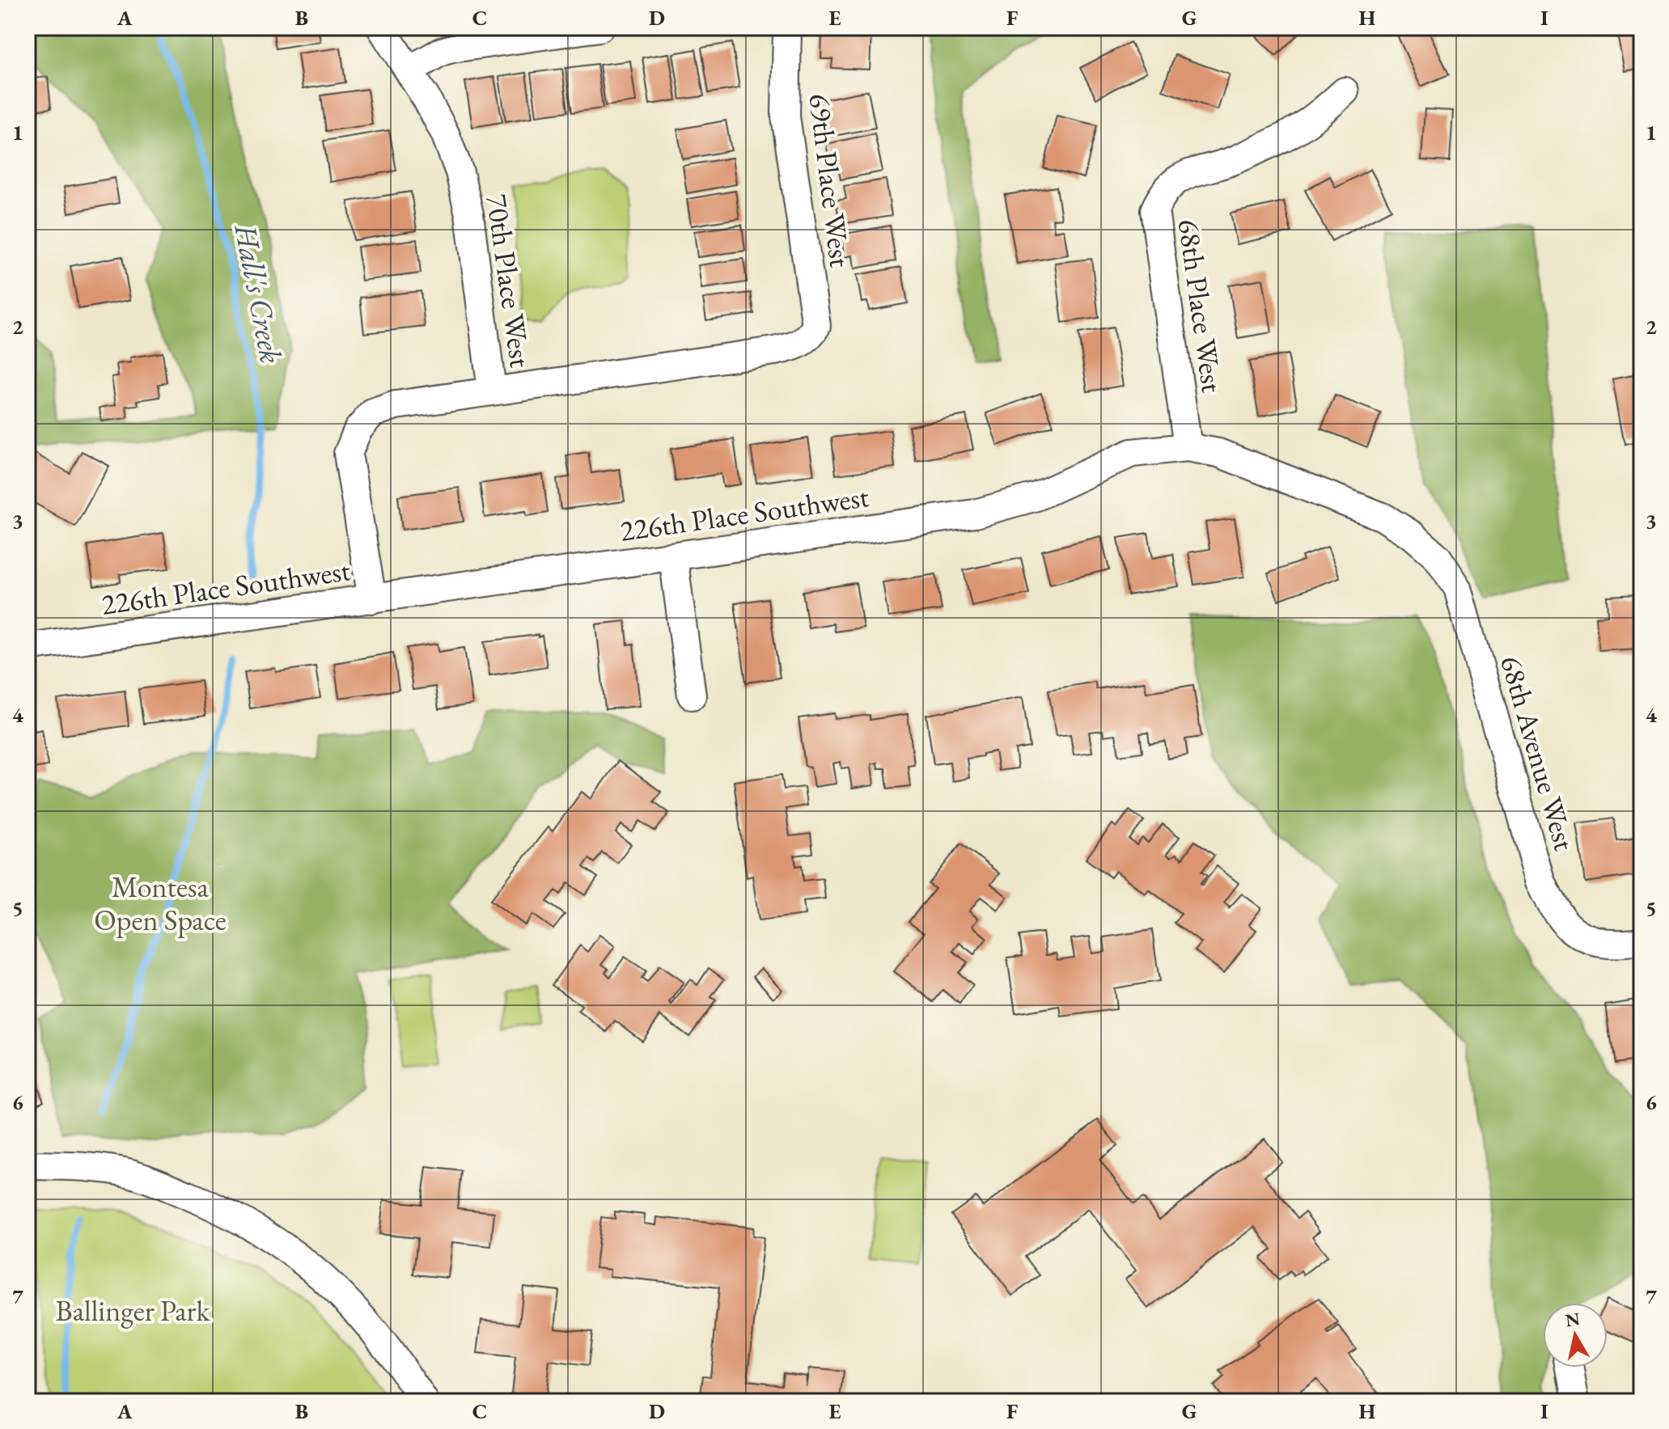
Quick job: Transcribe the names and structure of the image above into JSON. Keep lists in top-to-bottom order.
{
  "streets": {
    "street": [
      "69th Place West",
      "70th Place West",
      "68th Place West",
      "226th Place Southwest",
      "68th Avenue West"
    ]
  },
  "crossings": [
    ["69th Place West", "70th Place West"],
    ["70th Place West", "226th Place Southwest"],
    ["68th Place West", "226th Place Southwest"],
    ["226th Place Southwest", "68th Avenue West"]
  ],
  "water": ["Hall's Creek"],
  "parks": ["Montesa Open Space", "Ballinger Park"],
  "north": "top",
  "grid": {
    "columns": [
      "A",
      "B",
      "C",
      "D",
      "E",
      "F",
      "G",
      "H",
      "I"
    ],
    "rows": [
      "1",
      "2",
      "3",
      "4",
      "5",
      "6",
      "7"
    ]
  }
}
